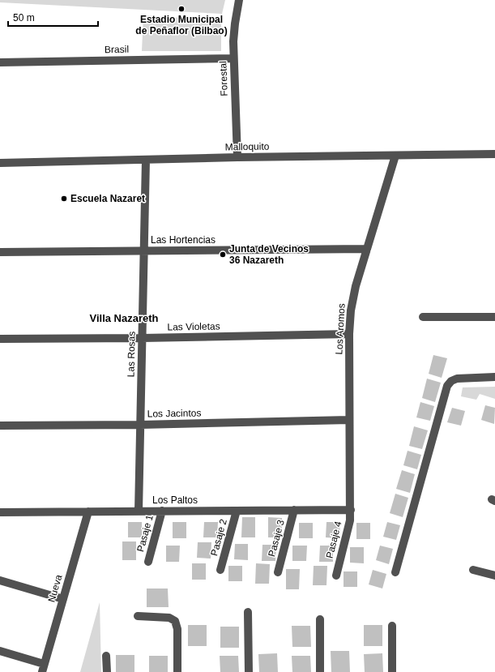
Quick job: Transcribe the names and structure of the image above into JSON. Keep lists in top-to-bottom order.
{
  "streets": {
    "street": [
      "Brasil",
      "Forestal",
      "Malloquito",
      "Las Hortencias",
      "Las Violetas",
      "Los Aromos",
      "Las Rosas",
      "Los Jacintos",
      "Los Paltos",
      "Pasaje 1",
      "Pasaje 2",
      "Pasaje 3",
      "Pasaje 4",
      "Nueva"
    ]
  },
  "crossings": [
    ["Brasil", "Forestal"],
    ["Forestal", "Malloquito"],
    ["Malloquito", "Los Aromos"],
    ["Malloquito", "Las Rosas"],
    ["Las Hortencias", "Los Aromos"],
    ["Las Hortencias", "Las Rosas"],
    ["Las Violetas", "Los Aromos"],
    ["Las Violetas", "Las Rosas"],
    ["Los Aromos", "Los Jacintos"],
    ["Los Aromos", "Los Paltos"],
    ["Los Aromos", "Pasaje 4"],
    ["Las Rosas", "Los Jacintos"],
    ["Las Rosas", "Los Paltos"],
    ["Los Paltos", "Pasaje 1"],
    ["Los Paltos", "Pasaje 2"],
    ["Los Paltos", "Pasaje 3"],
    ["Los Paltos", "Pasaje 4"],
    ["Los Paltos", "Nueva"]
  ],
  "districts": ["Villa Nazareth"],
  "places": ["Estadio Municipal de Peñaflor (Bilbao)", "Escuela Nazaret", "Junta de Vecinos 36 Nazareth"],
  "scale_bar": "50 m"
}
